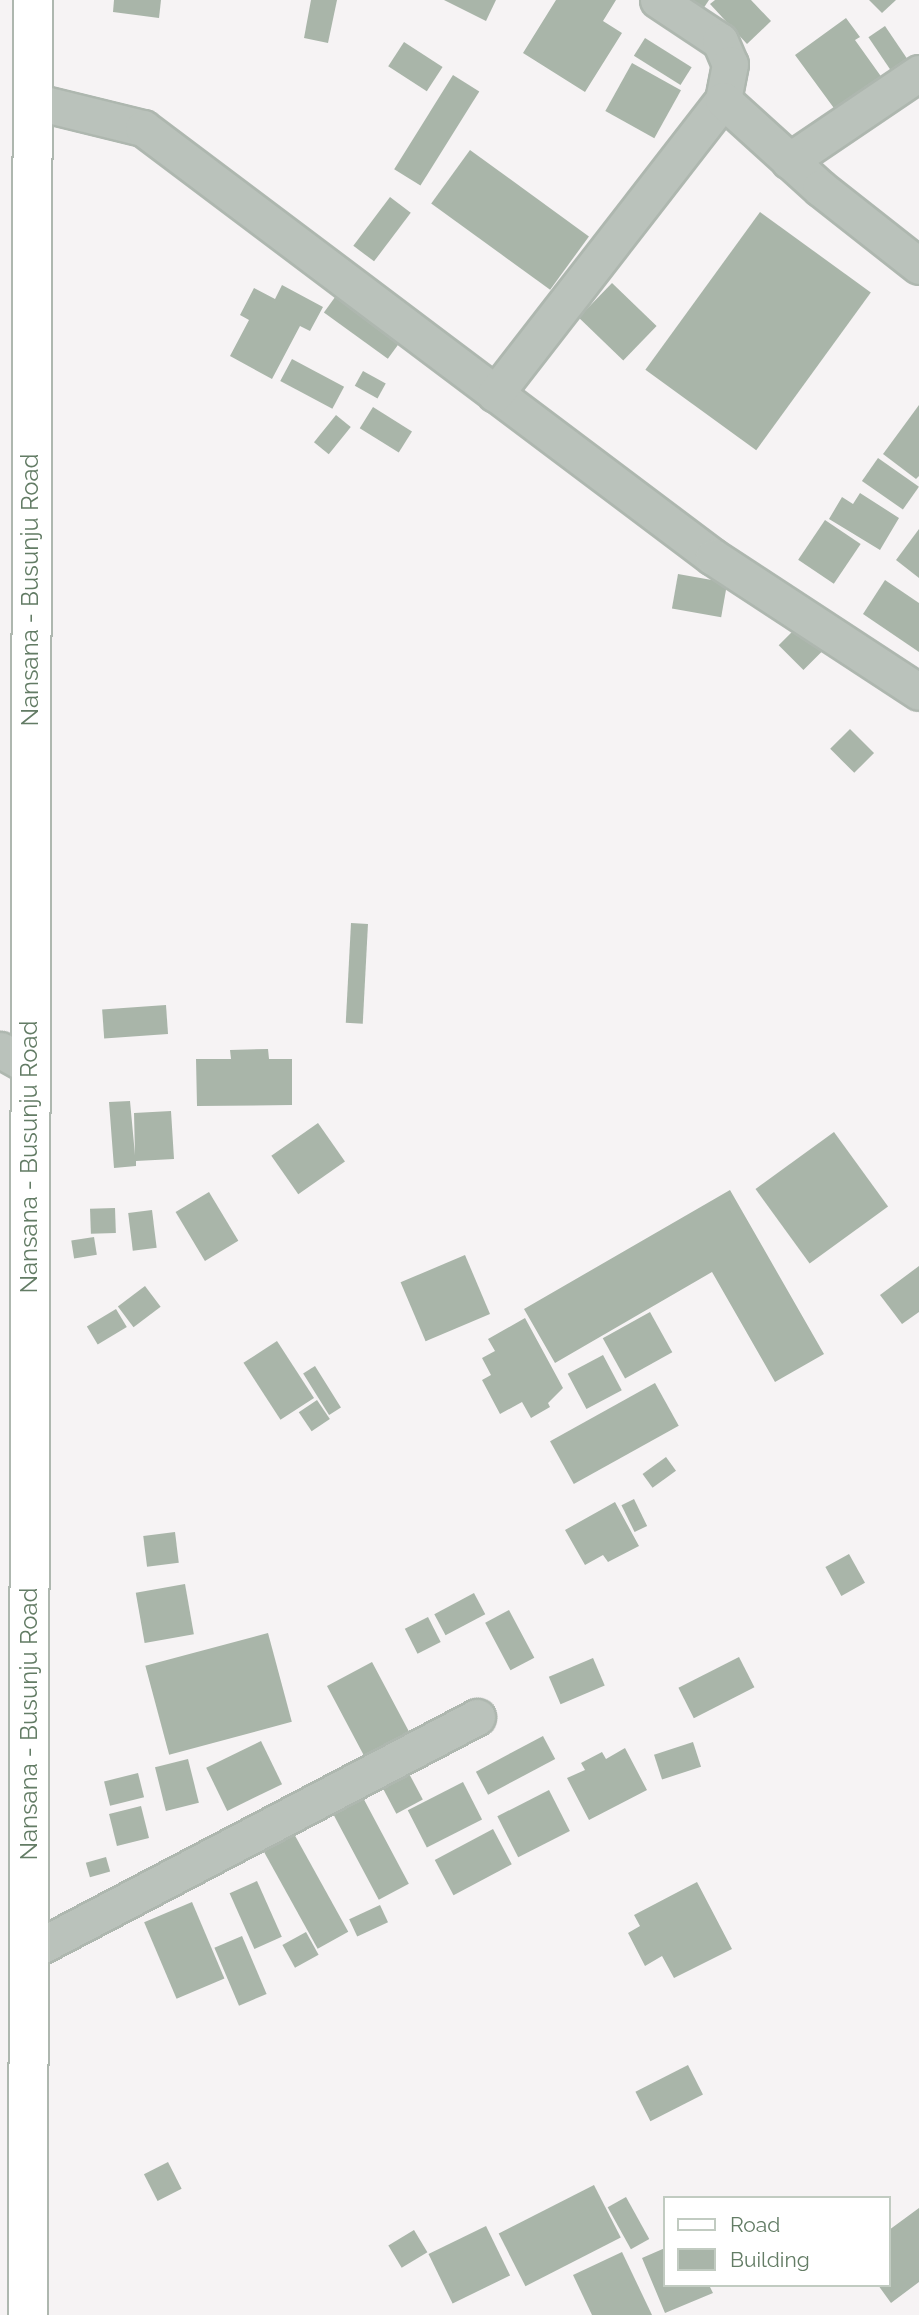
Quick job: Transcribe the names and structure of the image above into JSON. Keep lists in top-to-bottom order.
{
  "streets": {
    "main road": ["Nansana - Busunju Road"]
  },
  "legend": ["Road", "Building"]
}
